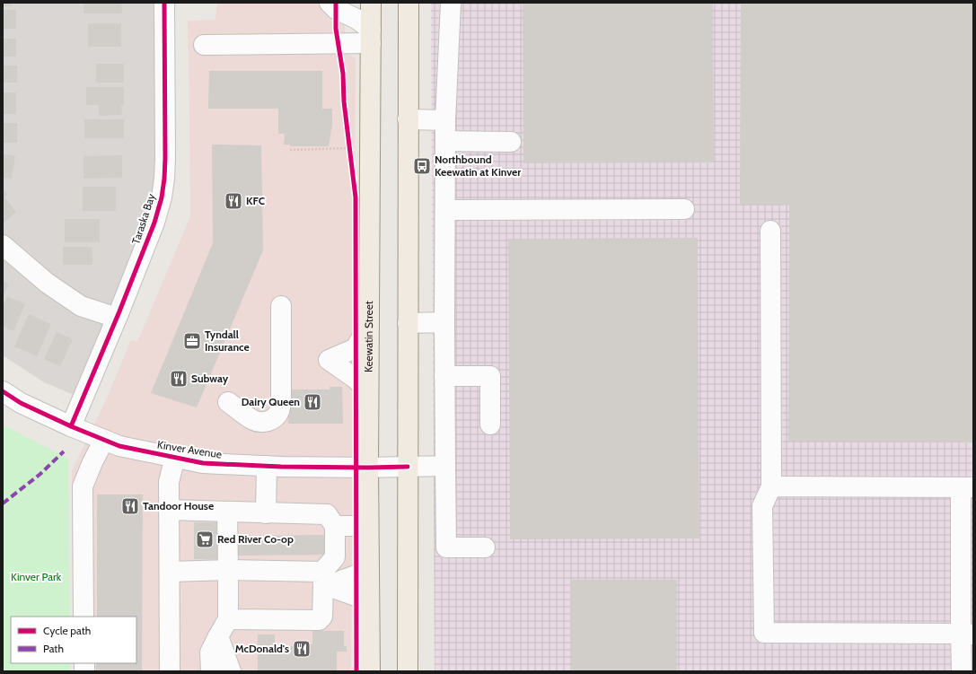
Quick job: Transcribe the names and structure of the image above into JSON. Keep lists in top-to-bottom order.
{
  "streets": {
    "main road": ["Keewatin Street"],
    "street": ["Taraska Bay", "Kinver Avenue"]
  },
  "crossings": [
    ["Taraska Bay", "Kinver Avenue"],
    ["Keewatin Street", "Kinver Avenue"]
  ],
  "parks": ["Kinver Park"],
  "places": {
    "bus stop": ["Northbound Keewatin at Kinver"],
    "restaurant": [
      "KFC",
      "Subway",
      "Dairy Queen",
      "Tandoor House",
      "McDonald's"
    ],
    "office": ["Tyndall Insurance"],
    "supermarket": ["Red River Co-op"]
  },
  "legend": ["Cycle path", "Path"]
}
